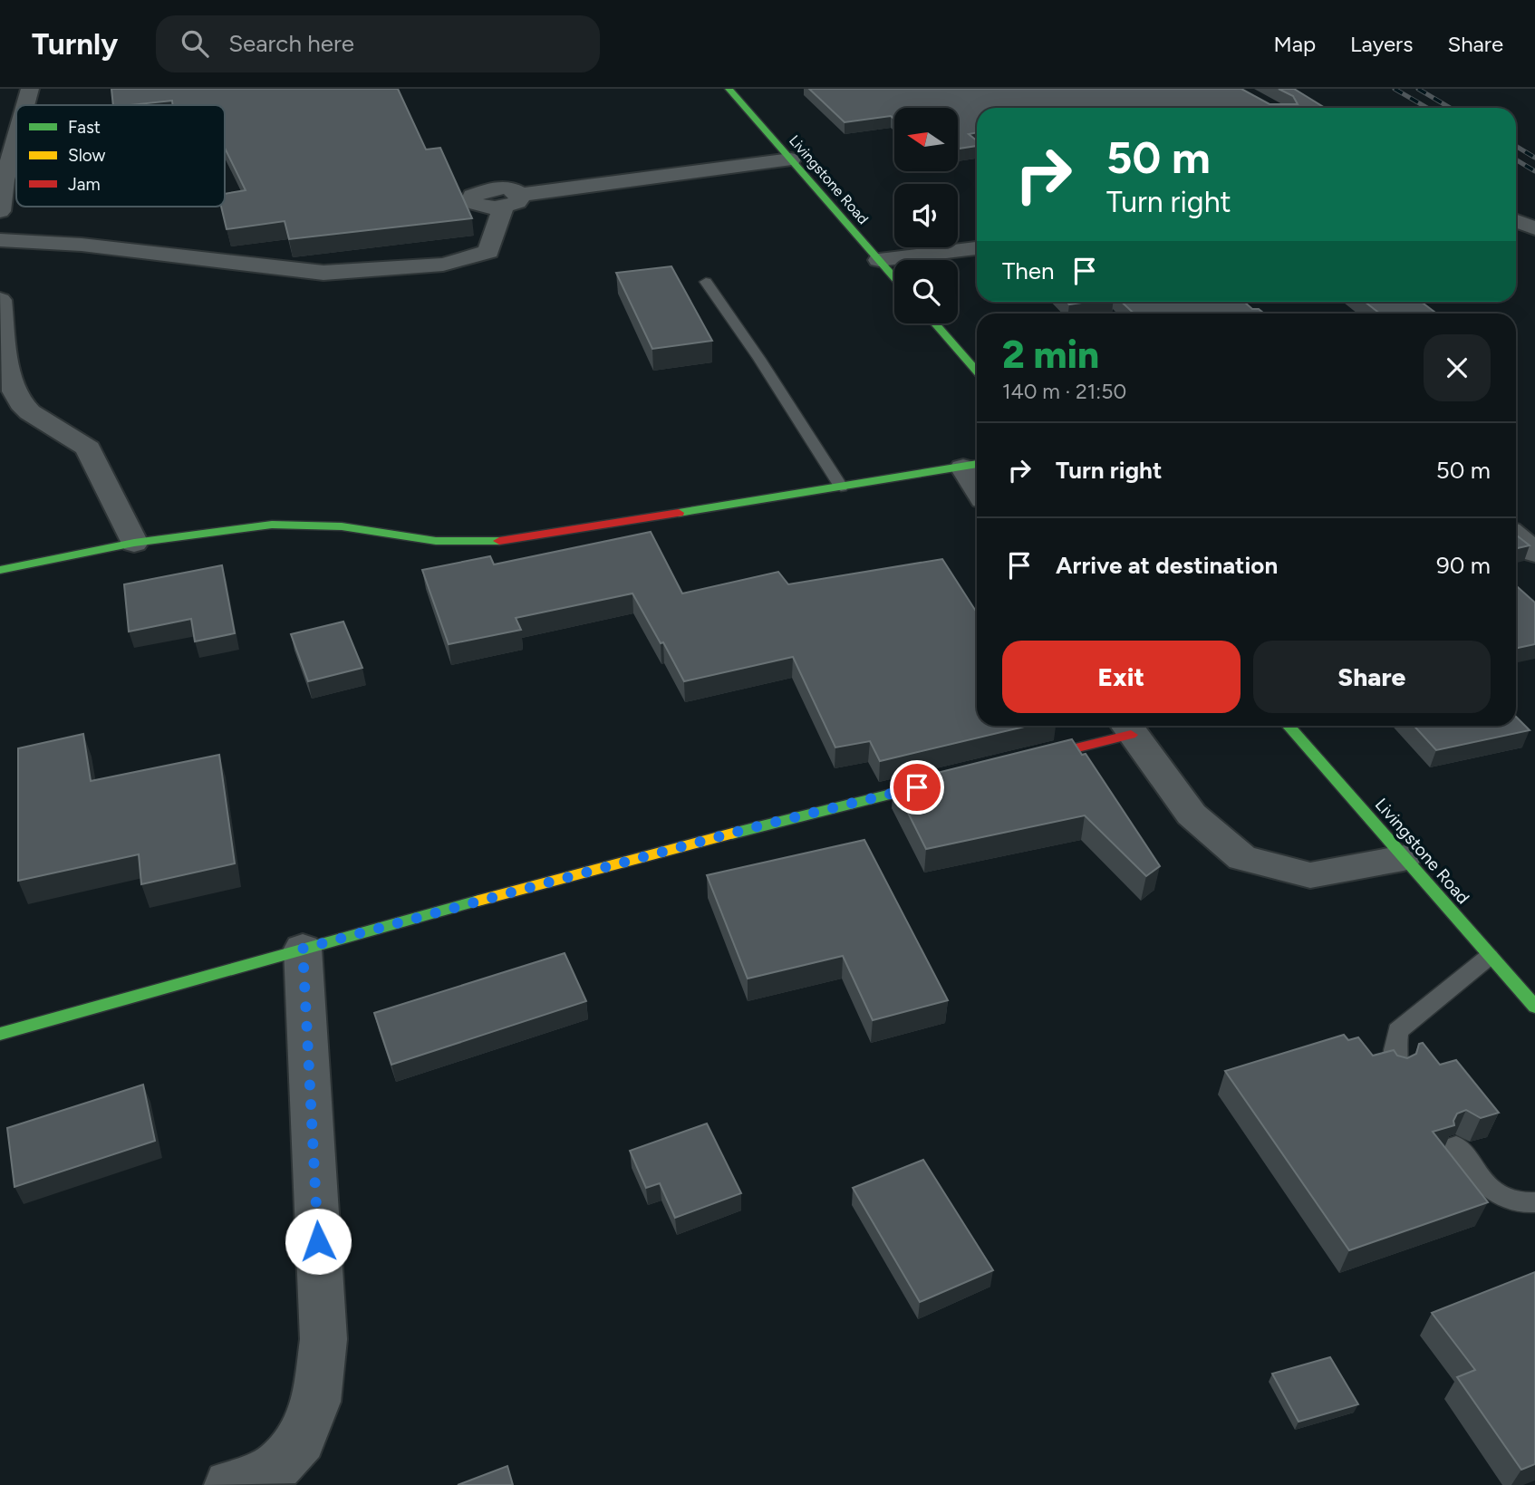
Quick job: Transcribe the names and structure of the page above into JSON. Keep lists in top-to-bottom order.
{
  "streets": {
    "main road": ["Livingstone Road"]
  },
  "legend": ["Fast", "Slow", "Jam"],
  "north": "left",
  "page": {
    "header": "Turnly",
    "search": "Search here",
    "nav": ["Map", "Layers", "Share"],
    "turn": ["50 m", "Turn right"],
    "then": "Then",
    "heading": ["2 min", "140 m · 21:50"],
    "list": [
      {
        "name": "Turn right",
        "value": "50 m"
      },
      {
        "name": "Arrive at destination",
        "value": "90 m"
      }
    ],
    "buttons": ["Exit", "Share"]
  }
}
